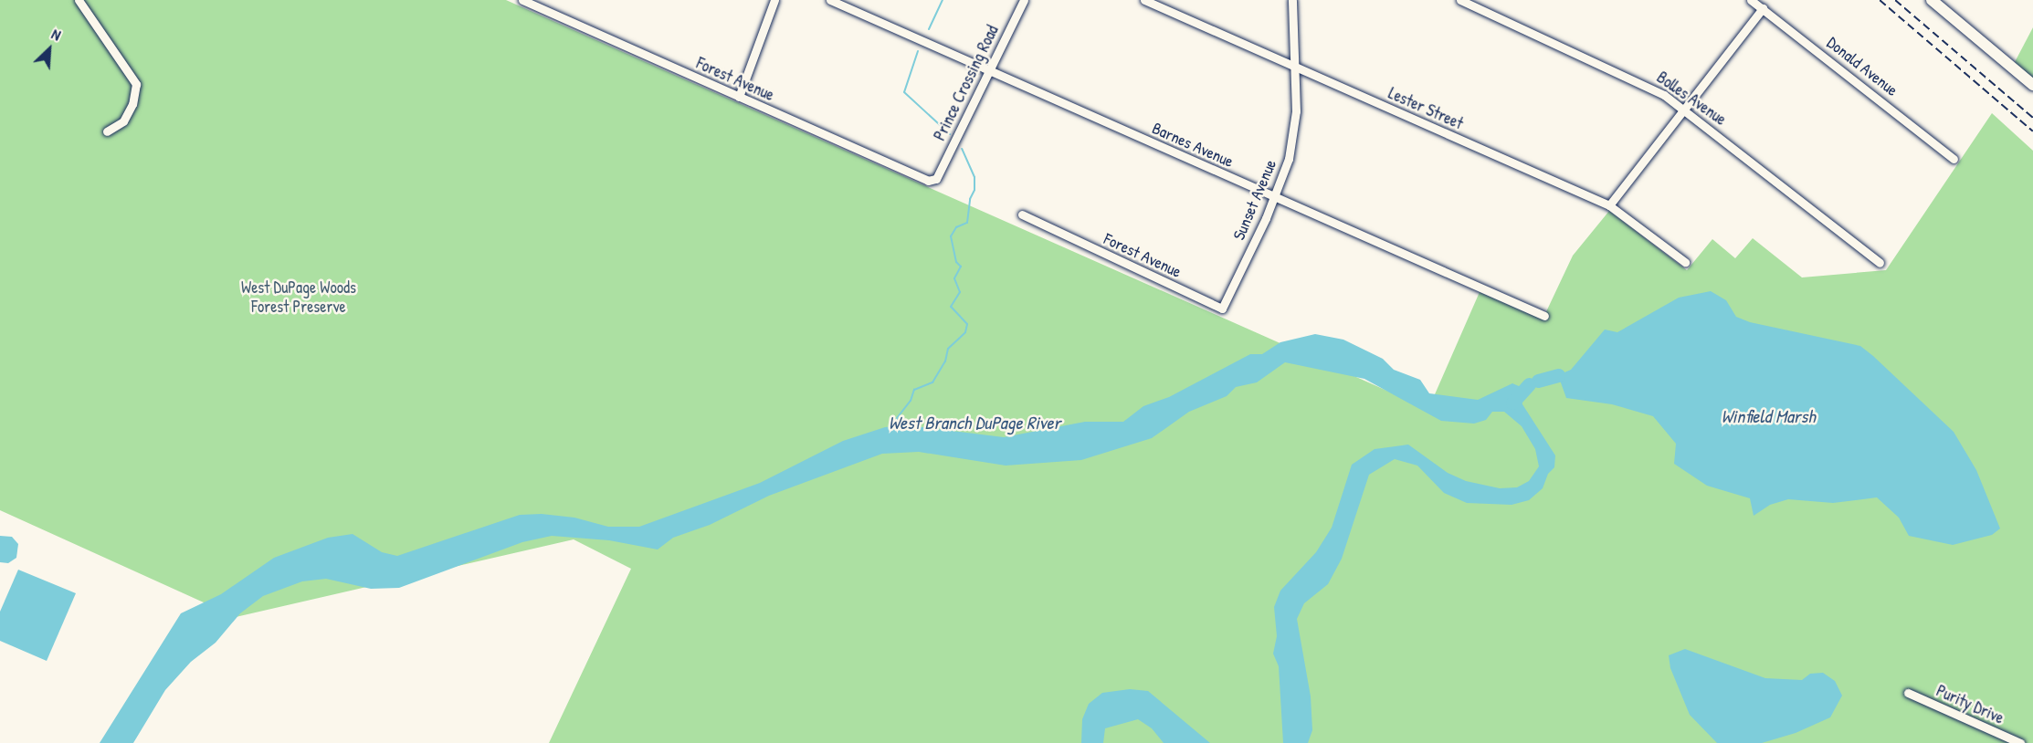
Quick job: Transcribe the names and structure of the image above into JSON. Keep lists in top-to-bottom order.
{
  "streets": {
    "street": [
      "Donald Avenue",
      "Forest Avenue",
      "Prince Crossing Road",
      "Bolles Avenue",
      "Lester Street",
      "Barnes Avenue",
      "Sunset Avenue",
      "Purity Drive"
    ]
  },
  "crossings": [
    ["Forest Avenue", "Prince Crossing Road"],
    ["Forest Avenue", "Sunset Avenue"],
    ["Prince Crossing Road", "Barnes Avenue"],
    ["Lester Street", "Sunset Avenue"],
    ["Barnes Avenue", "Sunset Avenue"]
  ],
  "water": ["Winfield Marsh", "West Branch DuPage River"],
  "parks": ["West DuPage Woods Forest Preserve"],
  "north": "top right"
}
